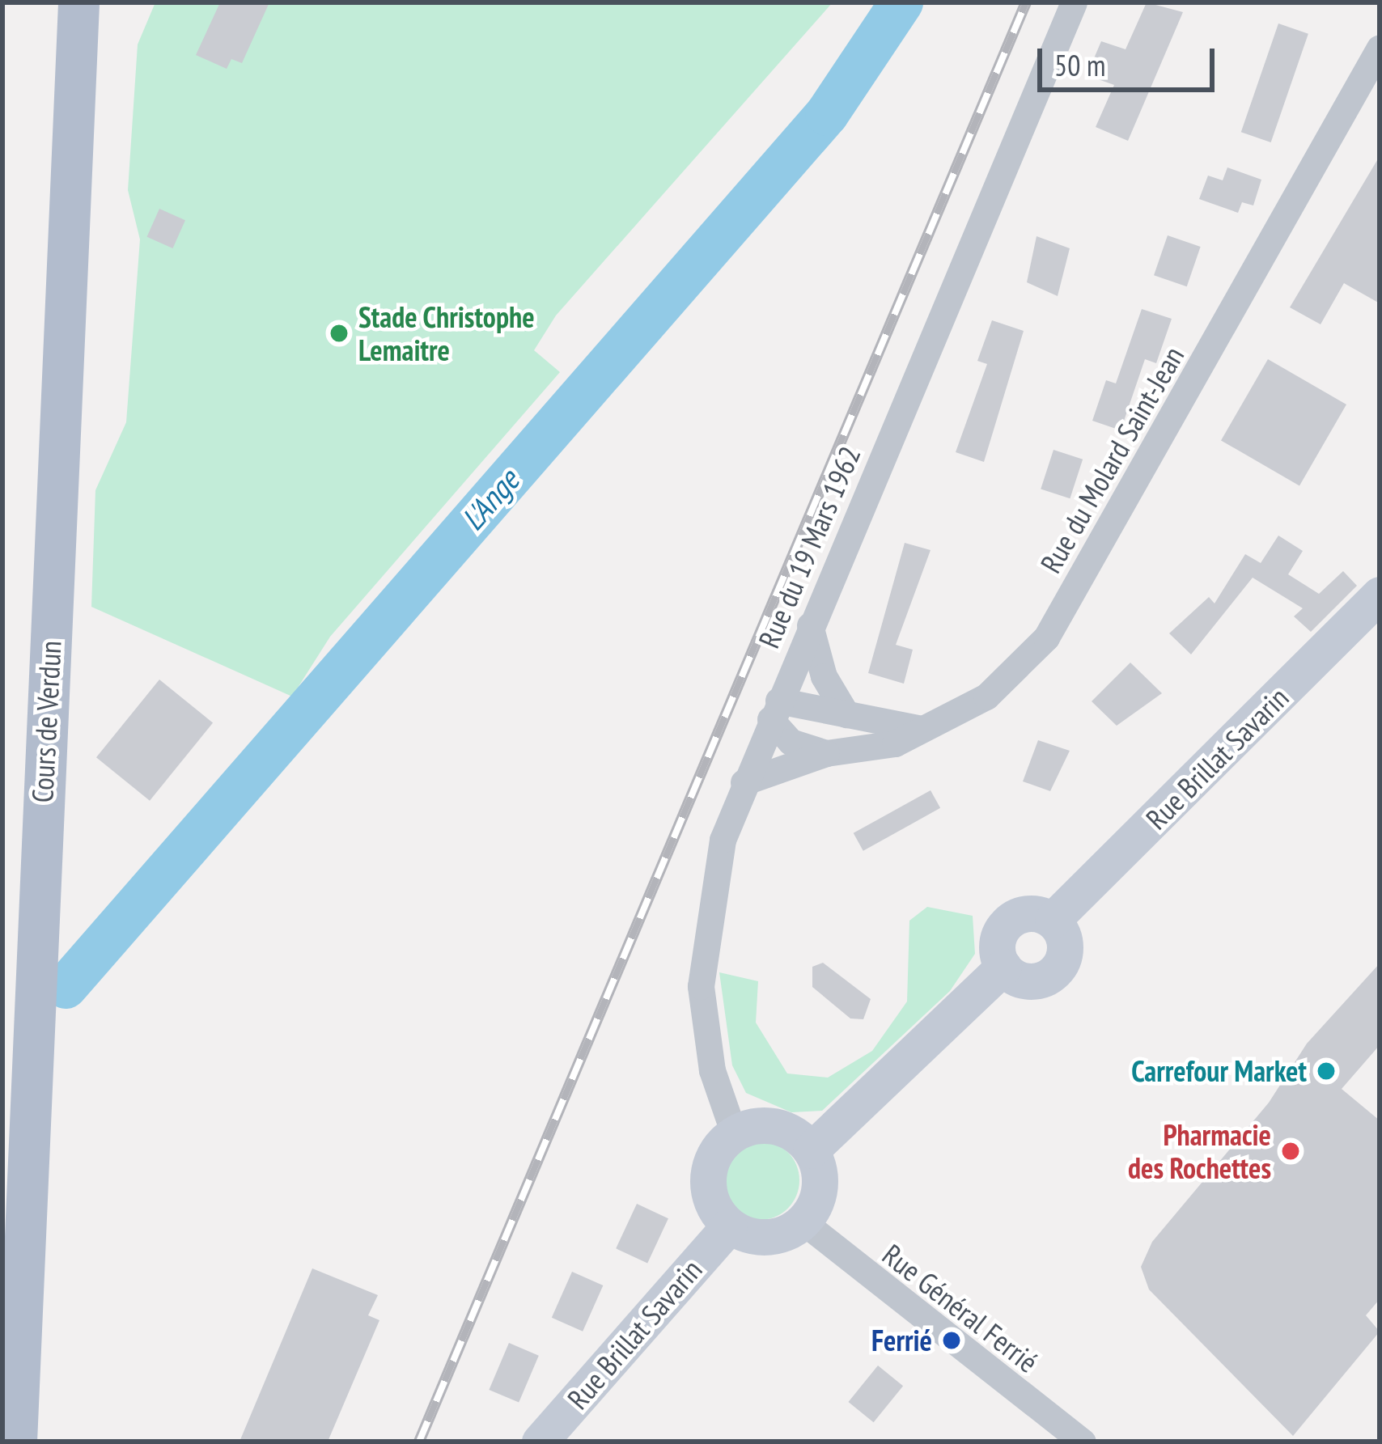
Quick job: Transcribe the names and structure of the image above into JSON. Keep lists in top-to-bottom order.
{
  "streets": {
    "main road": ["Cours de Verdun", "Rue Brillat Savarin"],
    "street": ["Rue du Molard Saint-Jean", "Rue du 19 Mars 1962", "Rue Général Ferrié"]
  },
  "crossings": [
    ["Rue du Molard Saint-Jean", "Rue du 19 Mars 1962"],
    ["Rue du 19 Mars 1962", "Rue Brillat Savarin"],
    ["Rue du 19 Mars 1962", "Rue Général Ferrié"],
    ["Rue Brillat Savarin", "Rue Général Ferrié"]
  ],
  "water": ["L'Ange"],
  "places": [
    "Stade Christophe Lemaitre",
    "Carrefour Market",
    "Pharmacie des Rochettes",
    "Ferrié"
  ],
  "scale_bar": "50 m"
}
